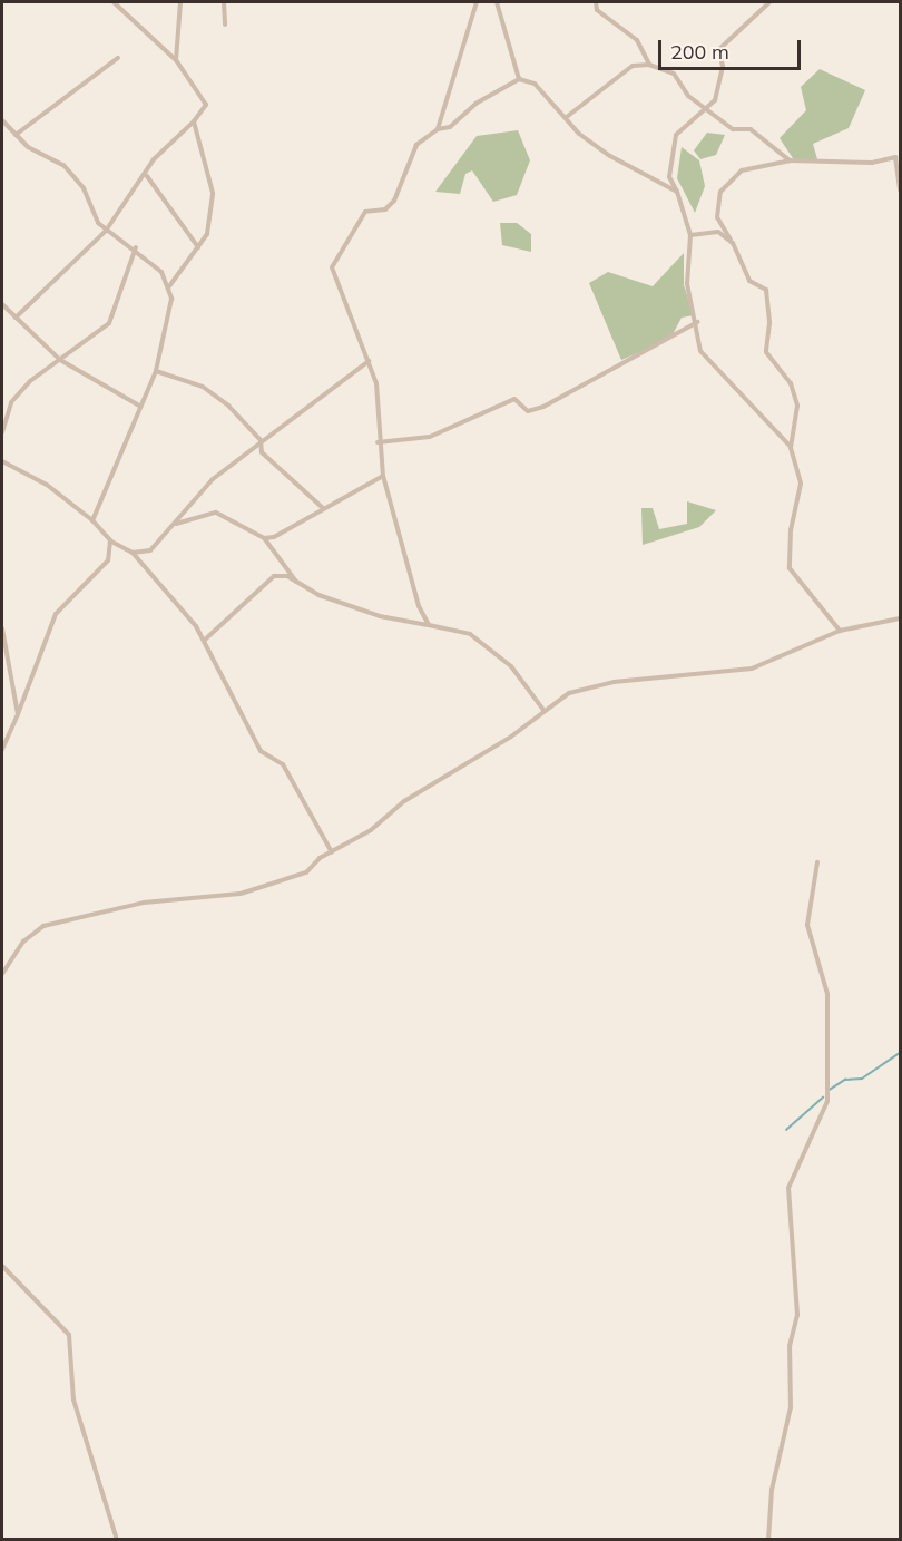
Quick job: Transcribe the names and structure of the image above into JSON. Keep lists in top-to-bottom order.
{
  "scale_bar": "200 m"
}
